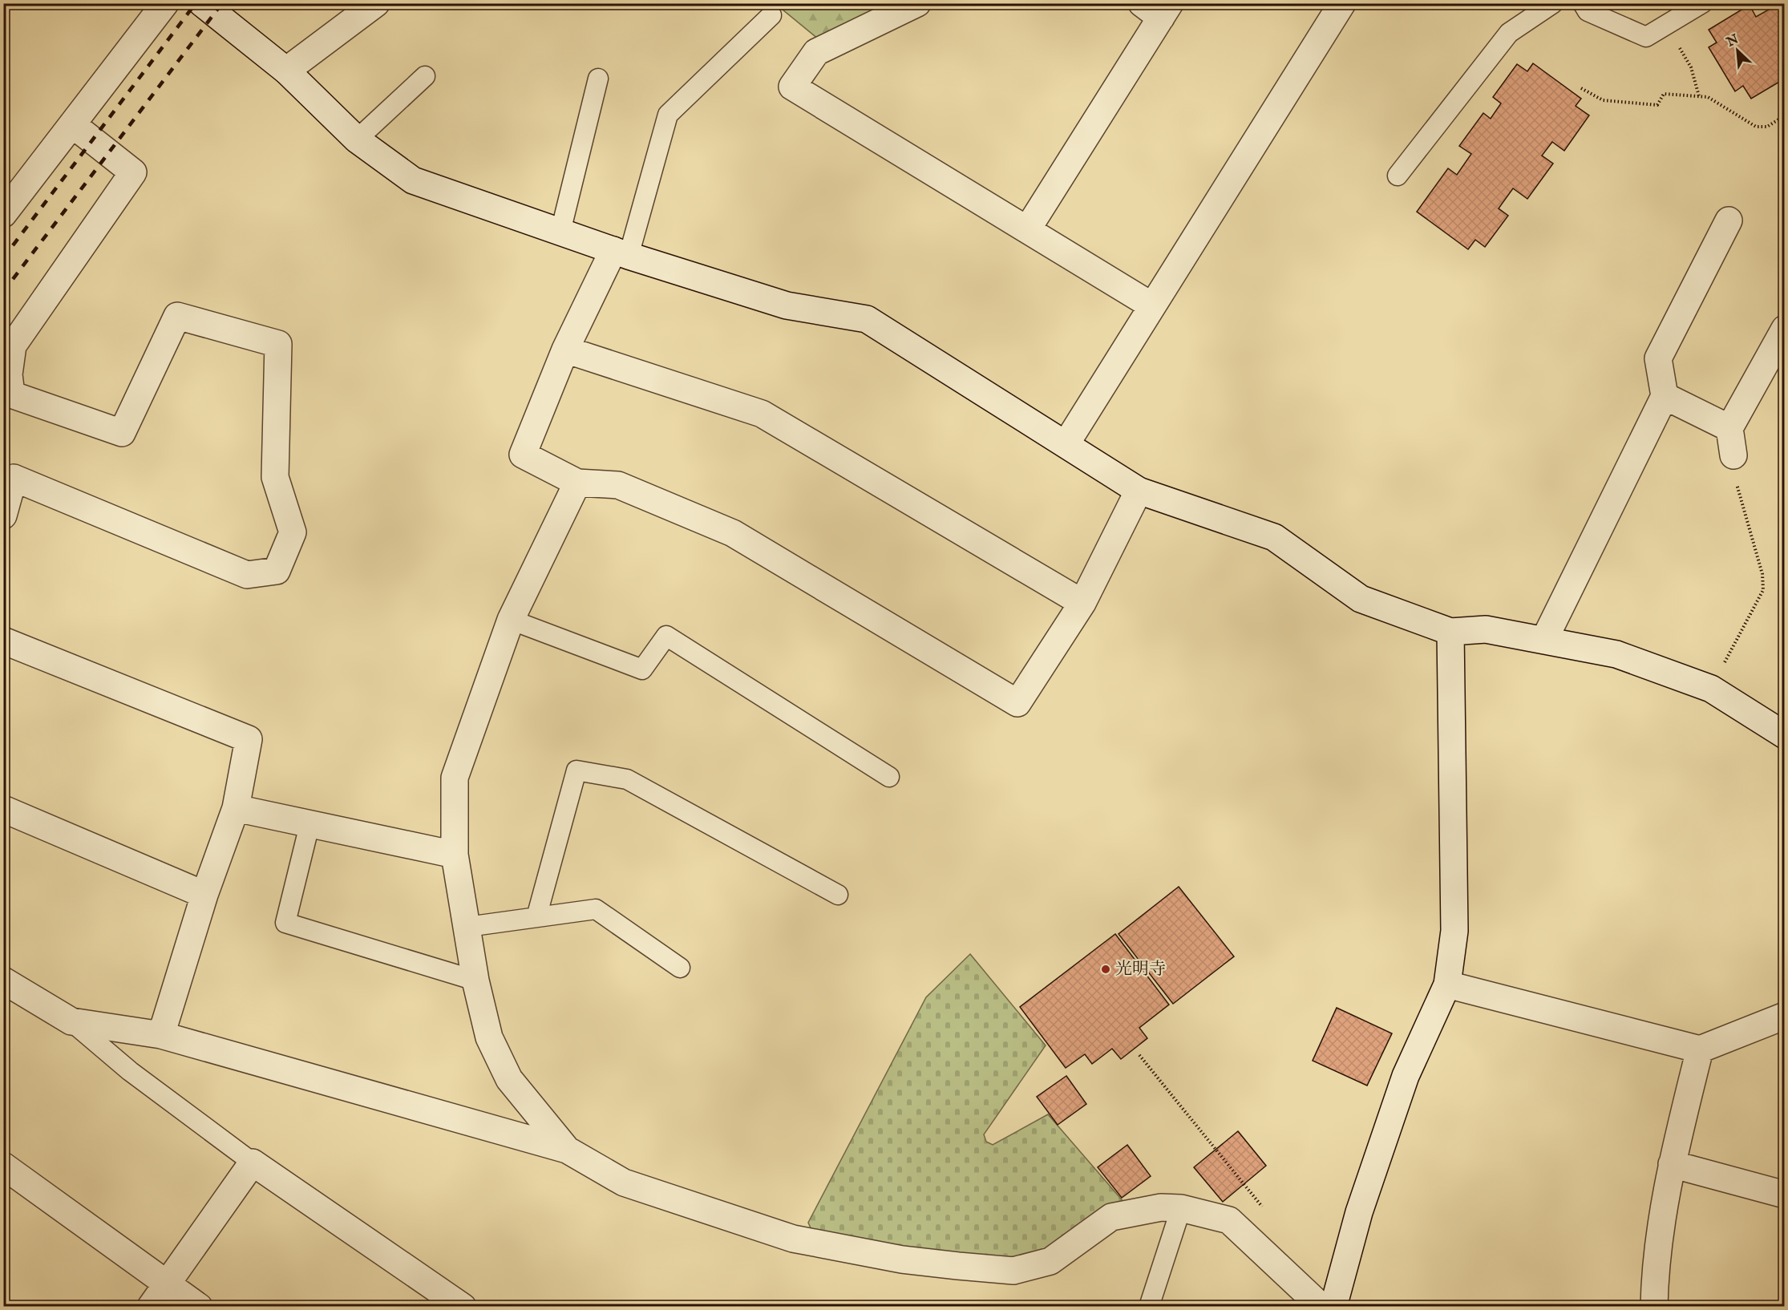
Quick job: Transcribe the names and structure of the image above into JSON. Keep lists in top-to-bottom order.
{
  "places": ["光明寺"],
  "north": "top left"
}
